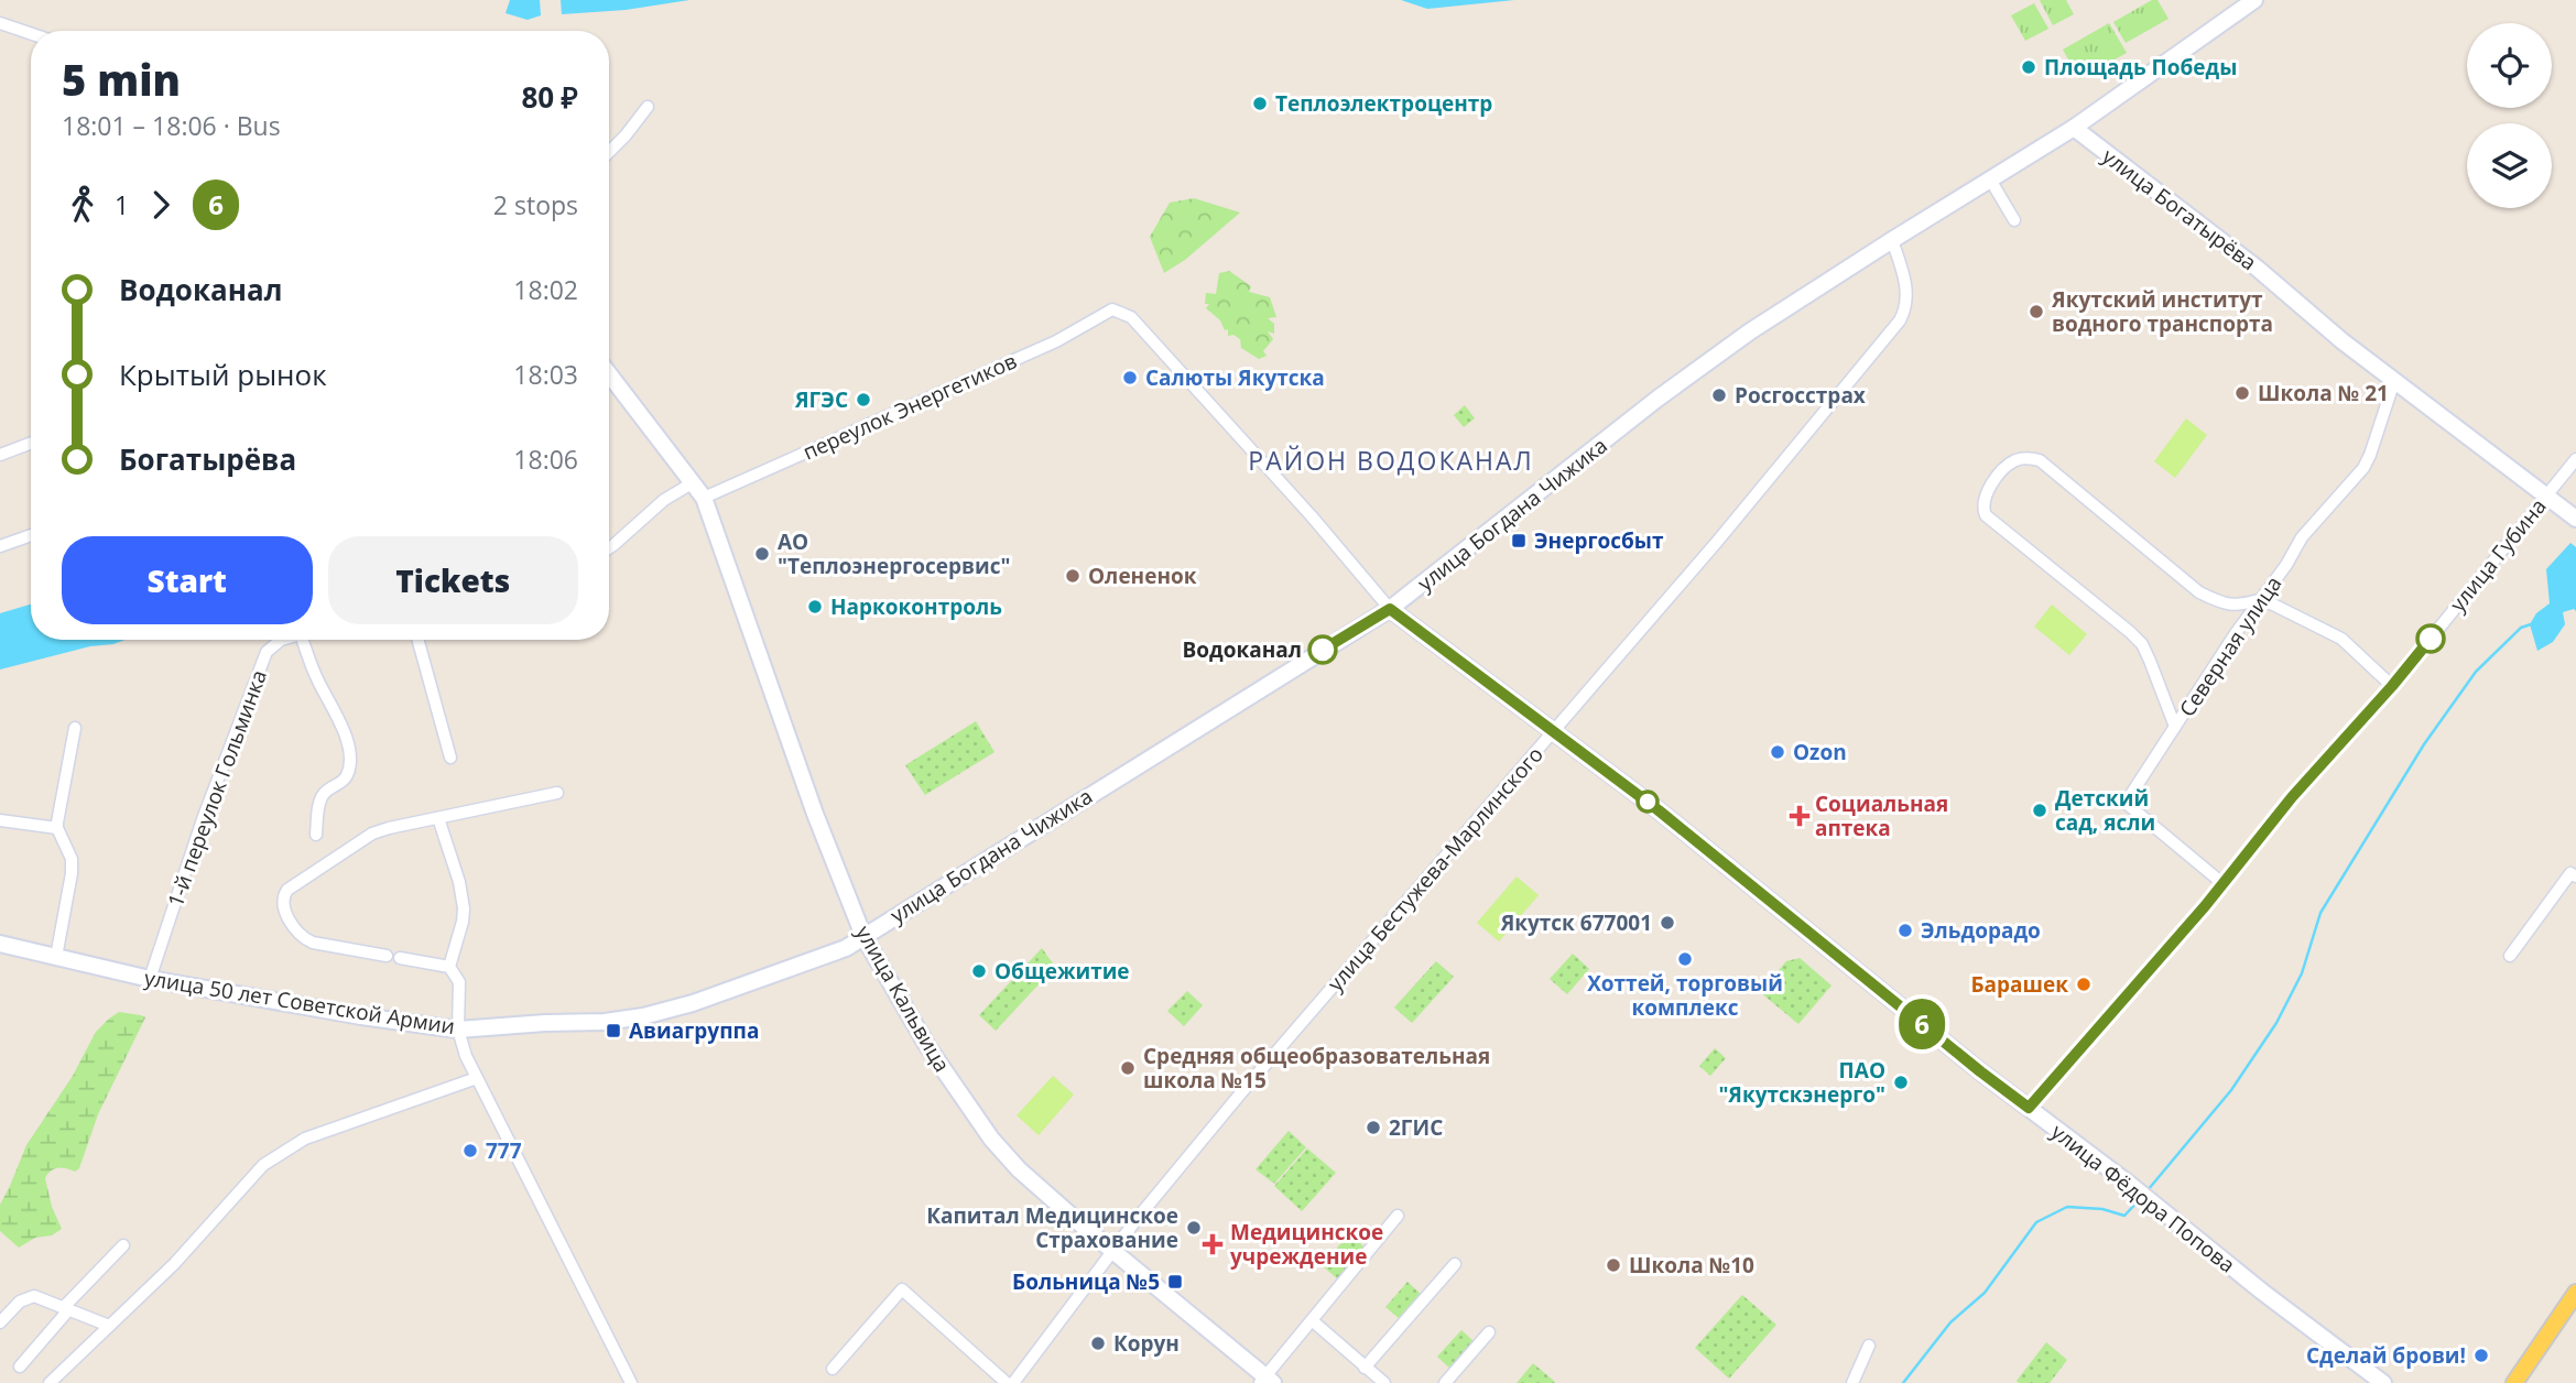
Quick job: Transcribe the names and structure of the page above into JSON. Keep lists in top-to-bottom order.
{
  "streets": {
    "main road": [
      "улица Богатырёва",
      "улица Богдана Чижика",
      "улица Кальвица",
      "улица 50 лет Советской Армии",
      "улица Фёдора Попова"
    ],
    "street": [
      "переулок Энергетиков",
      "улица Губина",
      "Северная улица",
      "1-й переулок Гольминка",
      "улица Бестужева-Марлинского"
    ]
  },
  "crossings": [
    ["улица Богатырёва", "улица Богдана Чижика"],
    ["улица Богатырёва", "улица Губина"],
    ["улица Богатырёва", "Северная улица"],
    ["переулок Энергетиков", "улица Кальвица"],
    ["переулок Энергетиков", "улица Фёдора Попова"],
    ["улица Богдана Чижика", "улица Бестужева-Марлинского"],
    ["улица Богдана Чижика", "улица Кальвица"],
    ["улица Богдана Чижика", "улица 50 лет Советской Армии"],
    ["улица Богдана Чижика", "улица Фёдора Попова"],
    ["улица Губина", "Северная улица"],
    ["улица Губина", "улица Фёдора Попова"],
    ["1-й переулок Гольминка", "улица 50 лет Советской Армии"],
    ["улица Бестужева-Марлинского", "улица Кальвица"],
    ["улица Бестужева-Марлинского", "улица Фёдора Попова"],
    ["улица Кальвица", "улица 50 лет Советской Армии"]
  ],
  "districts": ["РАЙОН ВОДОКАНАЛ"],
  "places": {
    "other": [
      "Площадь Победы",
      "Теплоэлектроцентр",
      "Якутский институт водного транспорта",
      "Салюты Якутска",
      "Школа № 21",
      "Росгосстрах",
      "ЯГЭС",
      "АО \"Теплоэнергосервис\"",
      "Олененок",
      "Наркоконтроль",
      "Водоканал",
      "Ozon",
      "Детский сад, ясли",
      "Якутск 677001",
      "Эльдорадо",
      "Хоттей, торговый комплекс",
      "Общежитие",
      "Барашек",
      "Средняя общеобразовательная школа №15",
      "ПАО \"Якутскэнерго\"",
      "2ГИС",
      "777",
      "Капитал Медицинское Страхование",
      "Школа №10",
      "Корун",
      "Сделай брови!"
    ],
    "transit": ["Энергосбыт", "Авиагруппа", "Больница №5"],
    "health": ["Социальная аптека", "Медицинское учреждение"]
  },
  "lines": ["bus line 6"],
  "page": {
    "on_map": "6",
    "heading": ["5 min", "18:01 – 18:06 · Bus", "80 ₽"],
    "legs": ["1", "6", "2 stops"],
    "list": [
      {
        "name": "Водоканал",
        "value": "18:02"
      },
      {
        "name": "Крытый рынок",
        "value": "18:03"
      },
      {
        "name": "Богатырёва",
        "value": "18:06"
      }
    ],
    "buttons": ["Start", "Tickets"]
  }
}
